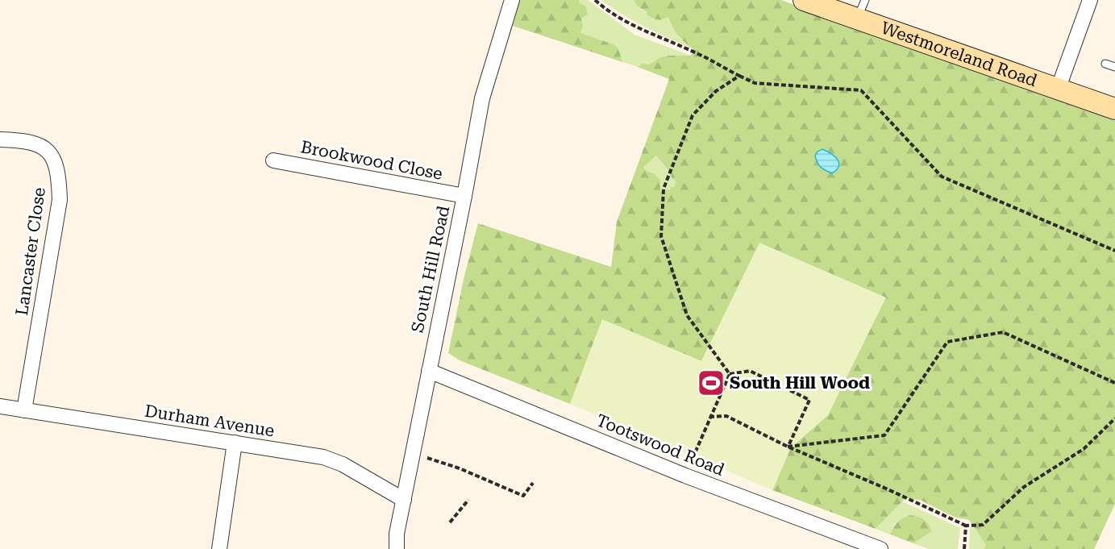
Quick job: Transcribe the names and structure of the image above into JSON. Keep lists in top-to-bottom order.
{
  "streets": {
    "main road": ["Westmoreland Road"],
    "street": [
      "Brookwood Close",
      "Lancaster Close",
      "South Hill Road",
      "Durham Avenue",
      "Tootswood Road"
    ]
  },
  "crossings": [
    ["Brookwood Close", "South Hill Road"],
    ["Lancaster Close", "Durham Avenue"],
    ["South Hill Road", "Durham Avenue"],
    ["South Hill Road", "Tootswood Road"]
  ],
  "places": {
    "sports": ["South Hill Wood"]
  }
}
